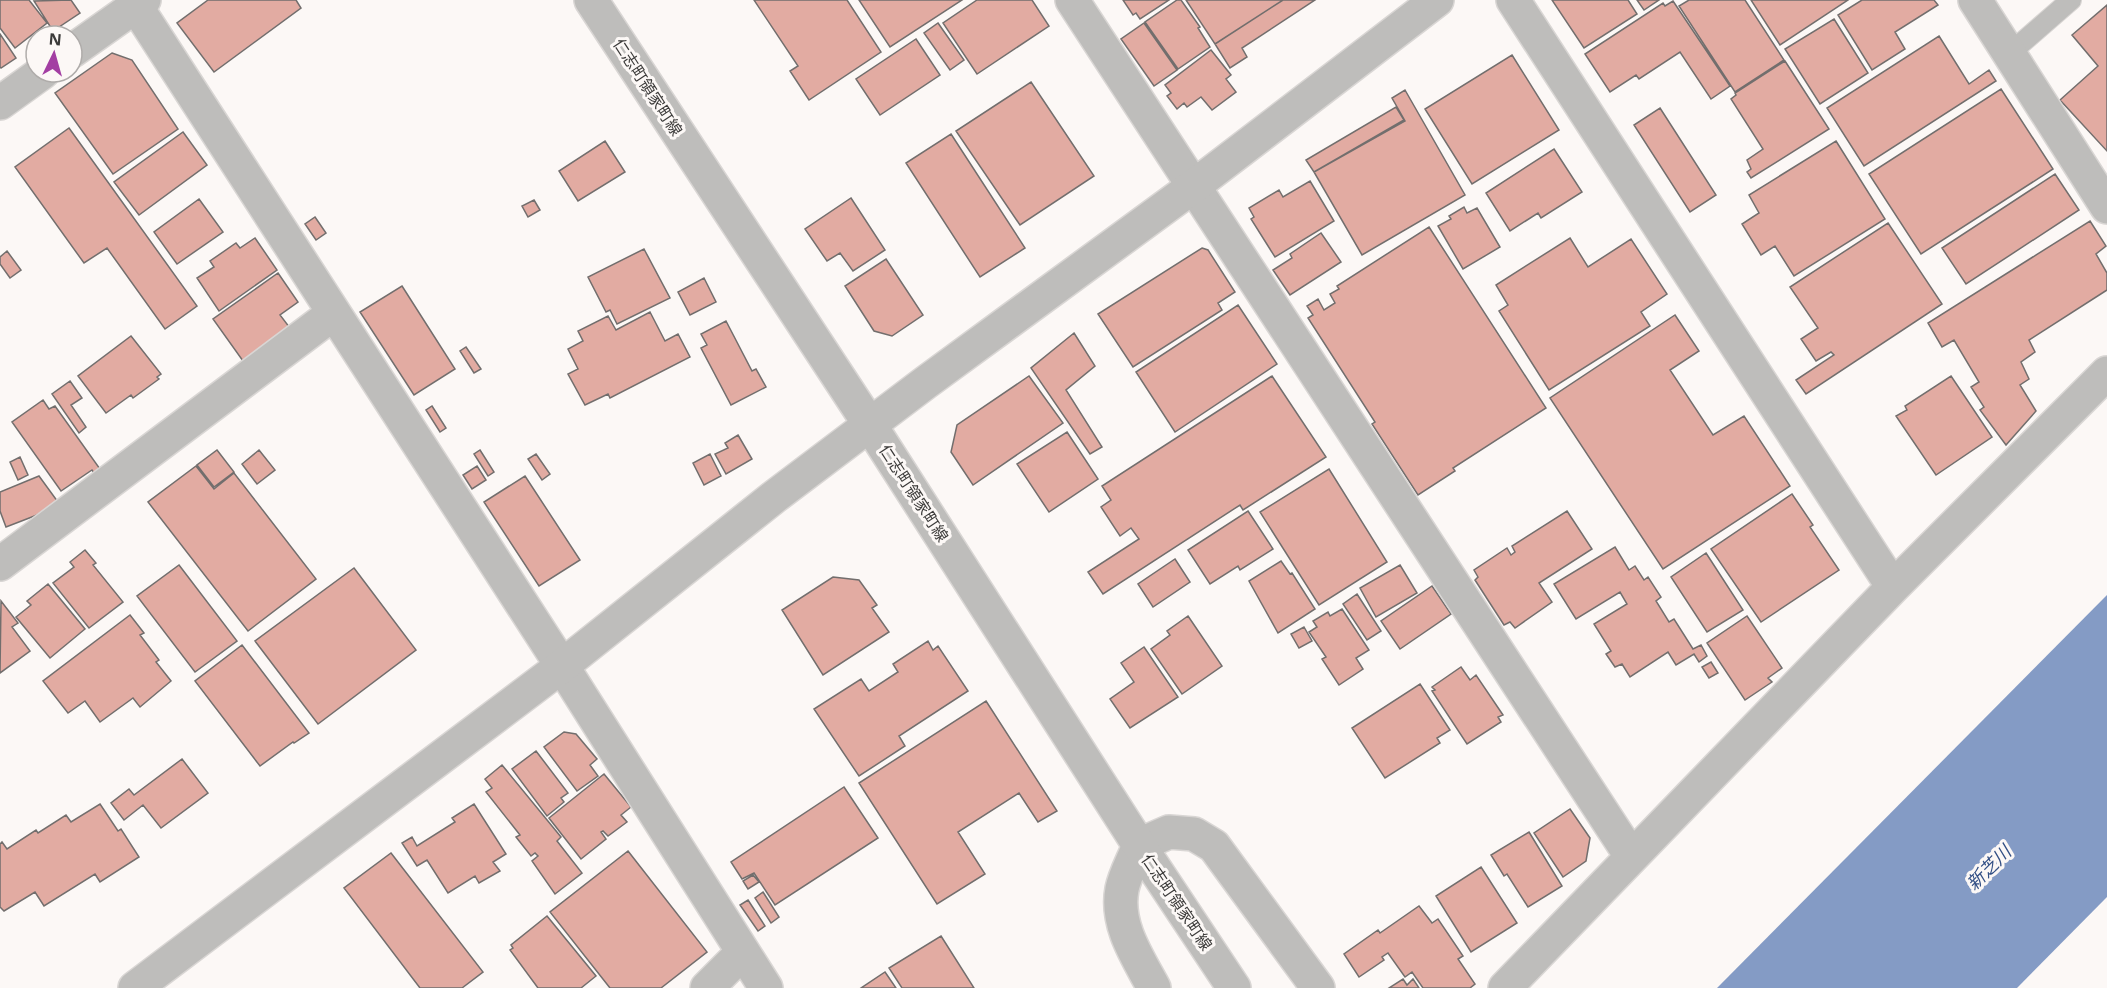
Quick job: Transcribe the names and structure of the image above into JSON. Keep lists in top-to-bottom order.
{
  "streets": {
    "street": ["仁志町領家町線"]
  },
  "water": ["新芝川"],
  "north": "top"
}
